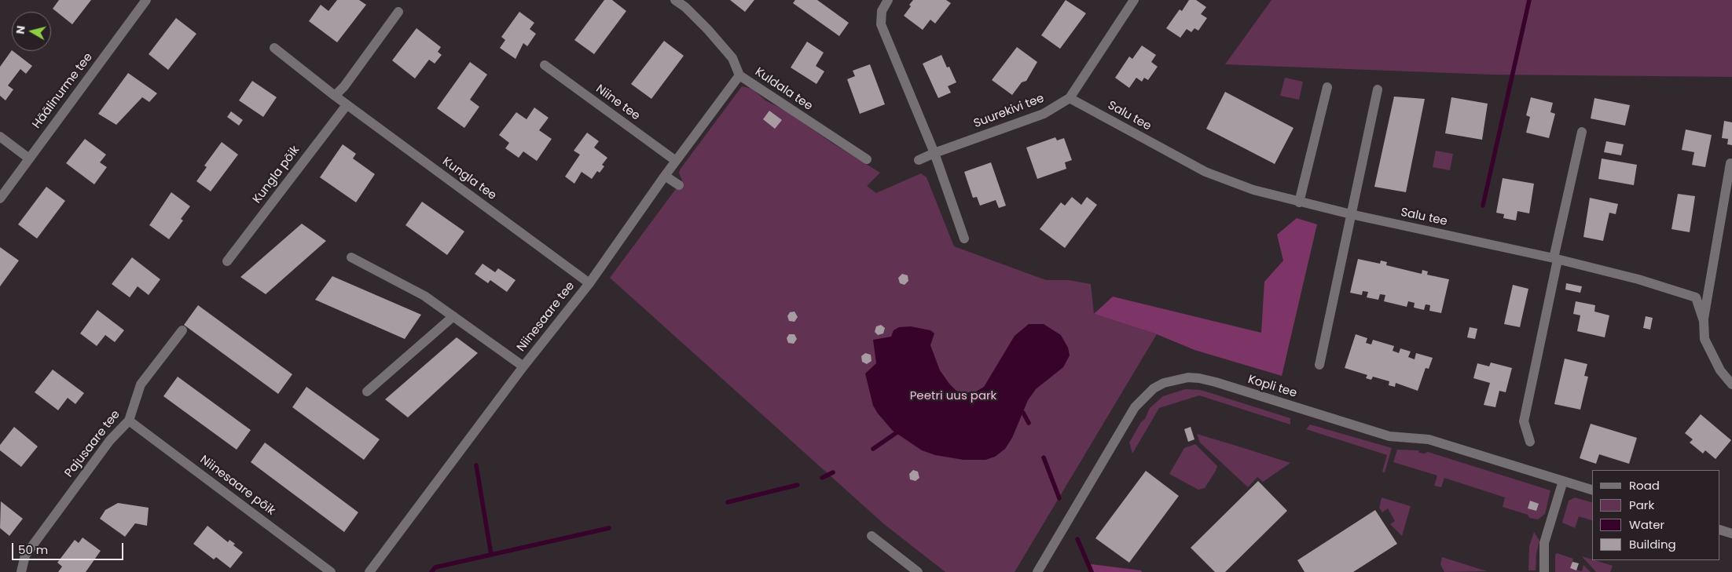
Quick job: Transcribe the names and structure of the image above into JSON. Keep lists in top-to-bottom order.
{
  "streets": {
    "street": [
      "Kuldala tee",
      "Häälinurme tee",
      "Niine tee",
      "Suurekivi tee",
      "Salu tee",
      "Kungla põik",
      "Kungla tee",
      "Niinesaare tee",
      "Kopli tee",
      "Pajusaare tee",
      "Niinesaare põik"
    ]
  },
  "crossings": [
    ["Kuldala tee", "Niinesaare tee"],
    ["Niine tee", "Niinesaare tee"],
    ["Suurekivi tee", "Salu tee"],
    ["Kungla põik", "Kungla tee"],
    ["Kungla tee", "Niinesaare tee"],
    ["Pajusaare tee", "Niinesaare põik"]
  ],
  "parks": ["Peetri uus park"],
  "legend": [
    "Road",
    "Park",
    "Water",
    "Building"
  ],
  "scale_bar": "50 m",
  "north": "left"
}
